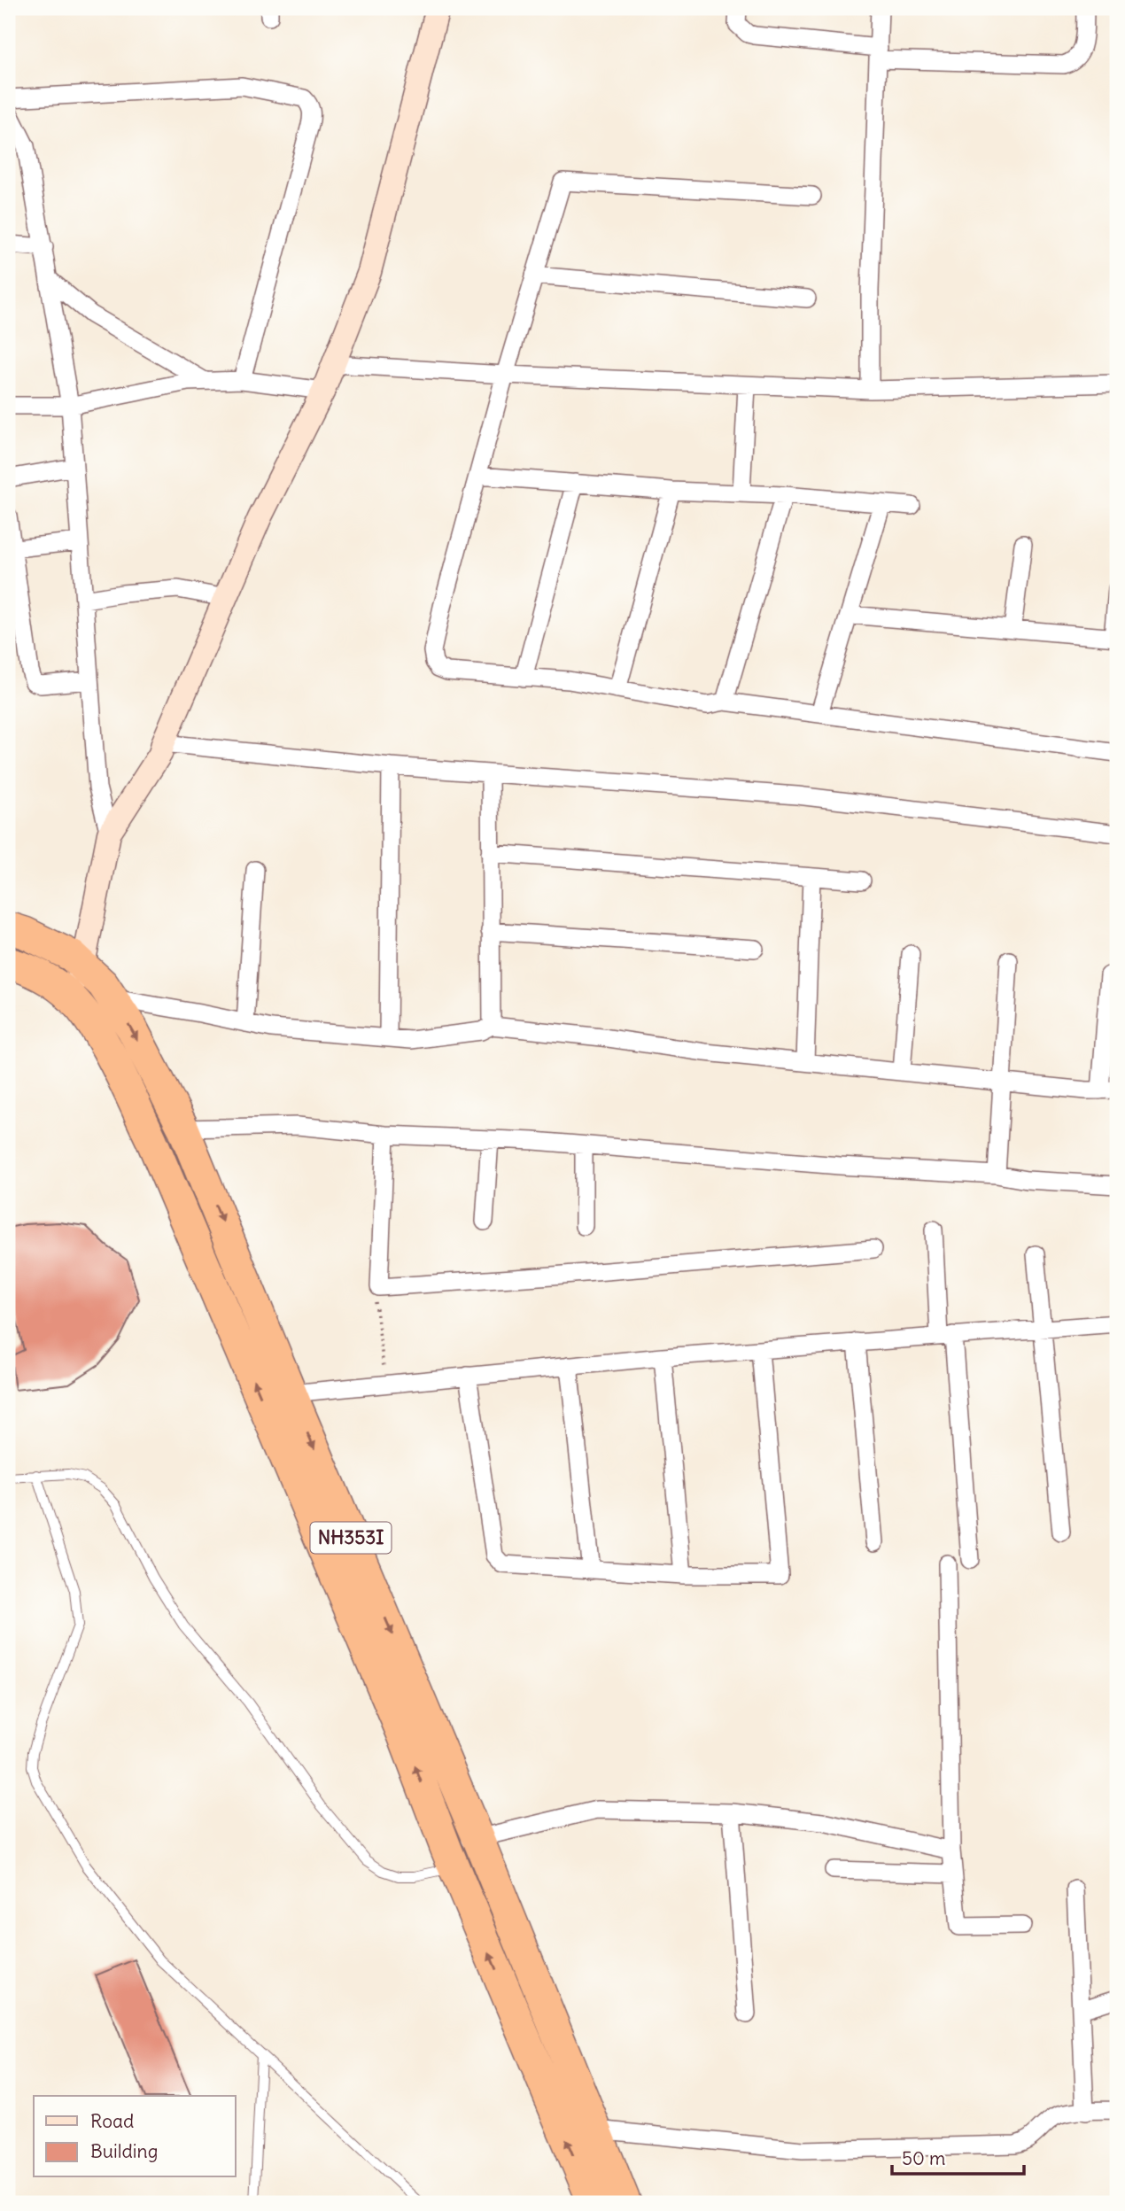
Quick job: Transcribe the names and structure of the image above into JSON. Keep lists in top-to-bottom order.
{
  "streets": {
    "highway": ["NH353I"]
  },
  "legend": ["Road", "Building"],
  "scale_bar": "50 m"
}
